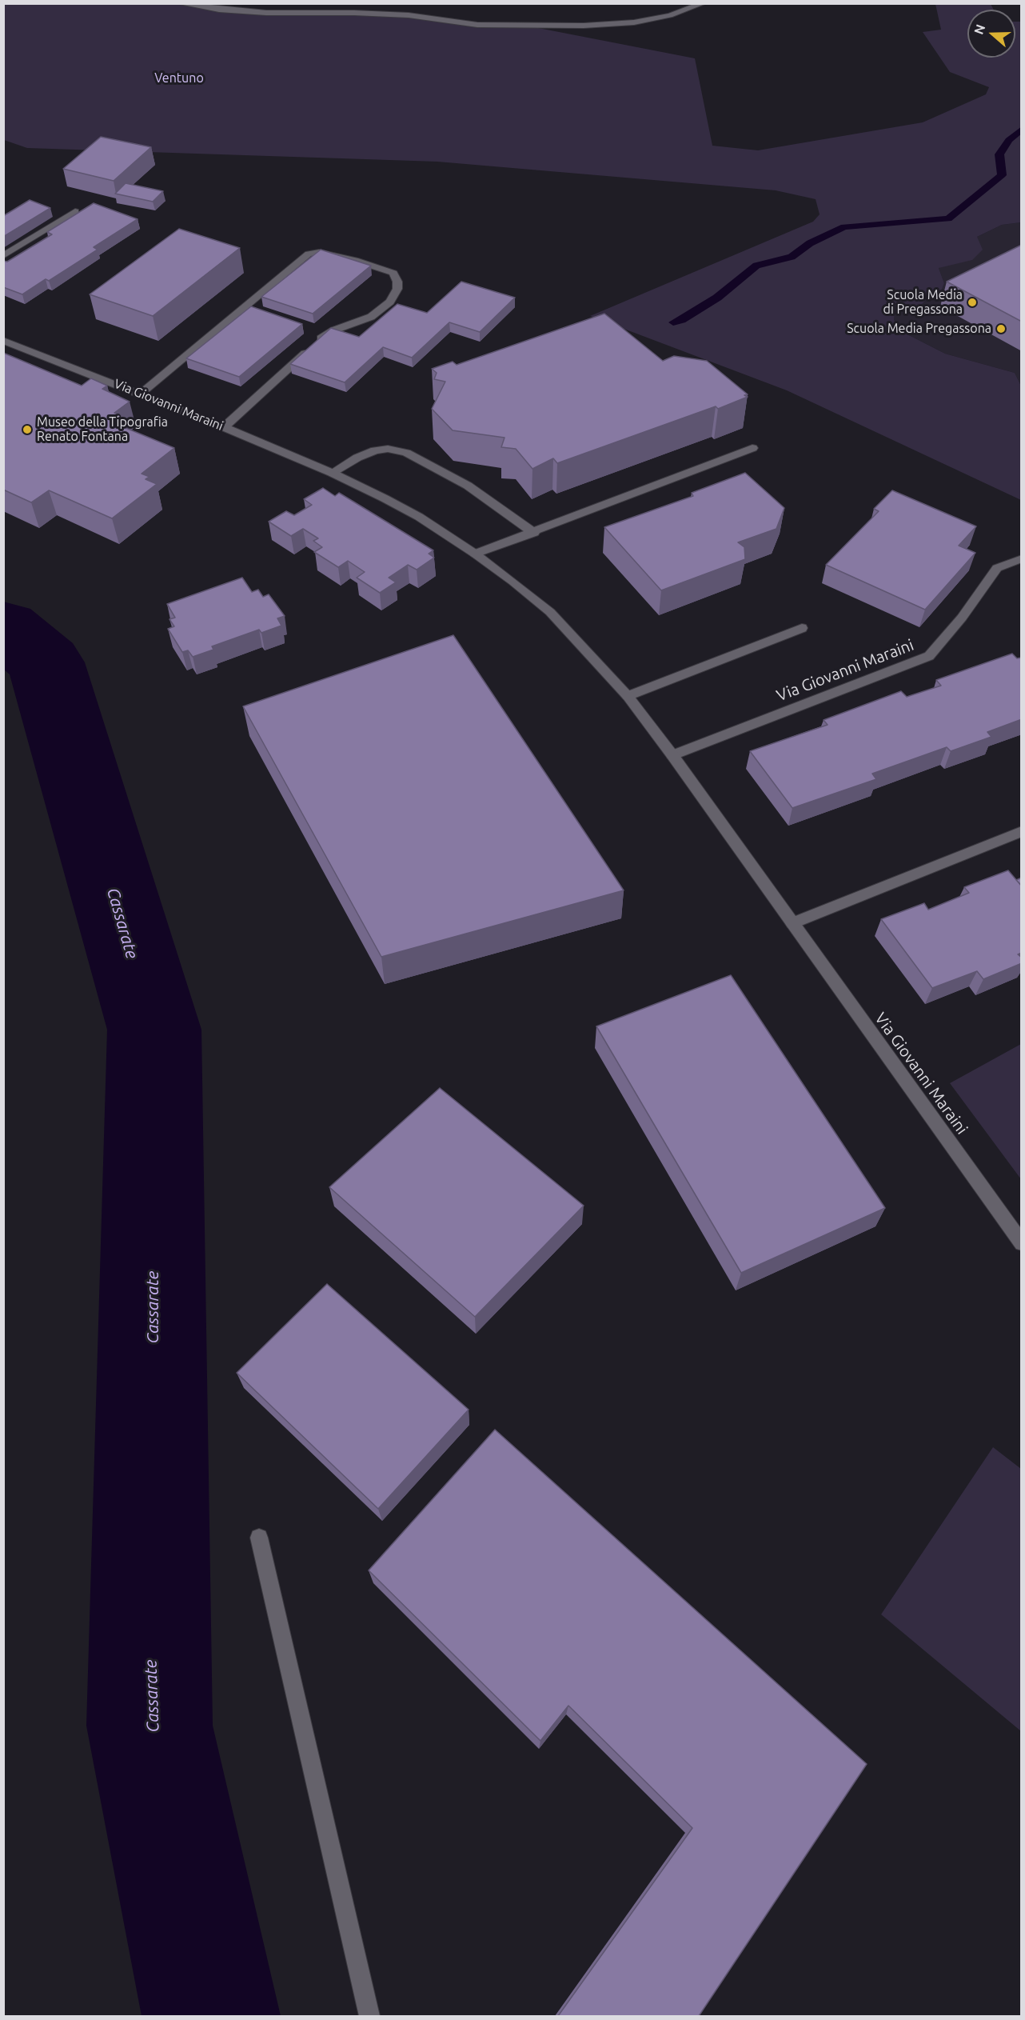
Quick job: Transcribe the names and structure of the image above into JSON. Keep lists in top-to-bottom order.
{
  "streets": {
    "street": ["Via Giovanni Maraini"]
  },
  "water": ["Cassarate"],
  "parks": ["Ventuno"],
  "places": ["Scuola Media di Pregassona", "Scuola Media Pregassona", "Museo della Tipografia Renato Fontana"],
  "north": "left"
}
